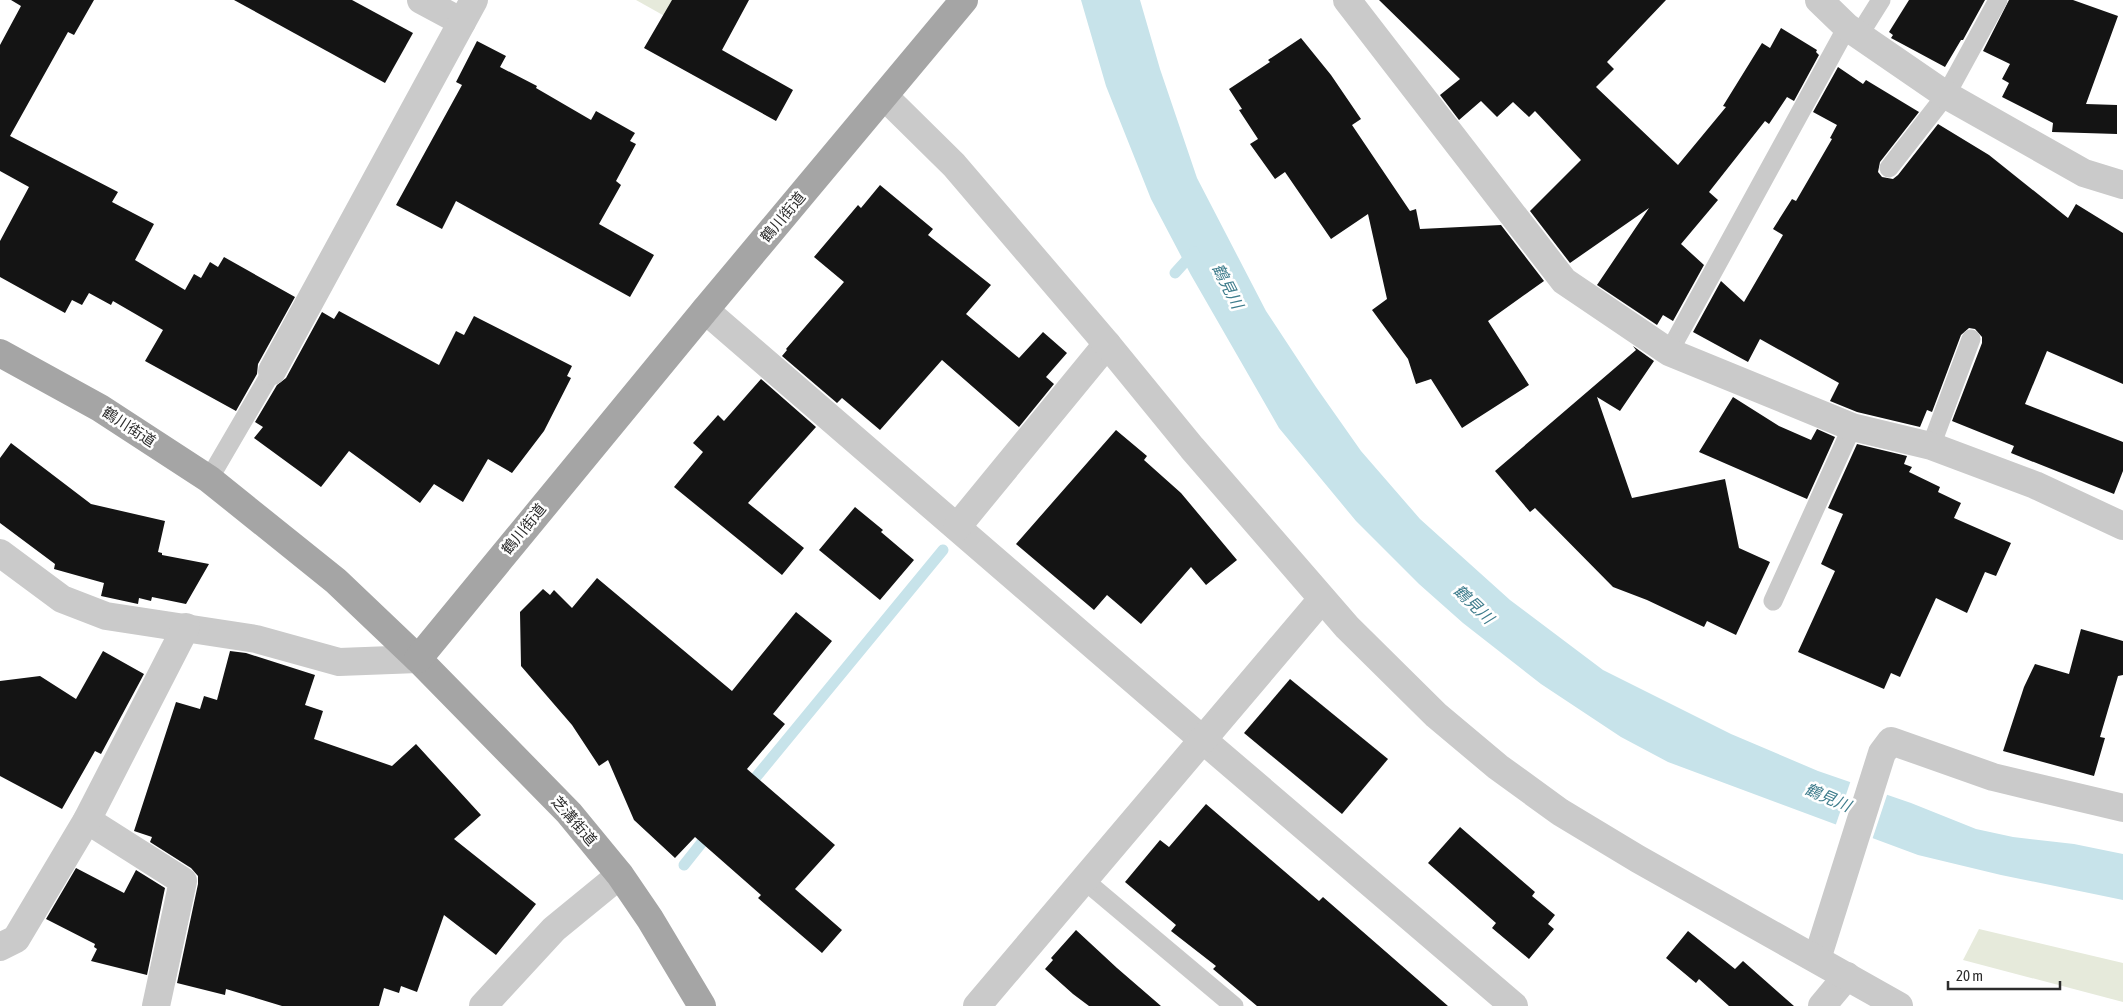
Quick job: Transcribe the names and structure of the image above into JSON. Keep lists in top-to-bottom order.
{
  "streets": {
    "main road": ["鶴川街道", "芝溝街道"]
  },
  "crossings": [
    ["鶴川街道", "芝溝街道"]
  ],
  "water": ["鶴見川"],
  "scale_bar": "20 m"
}
